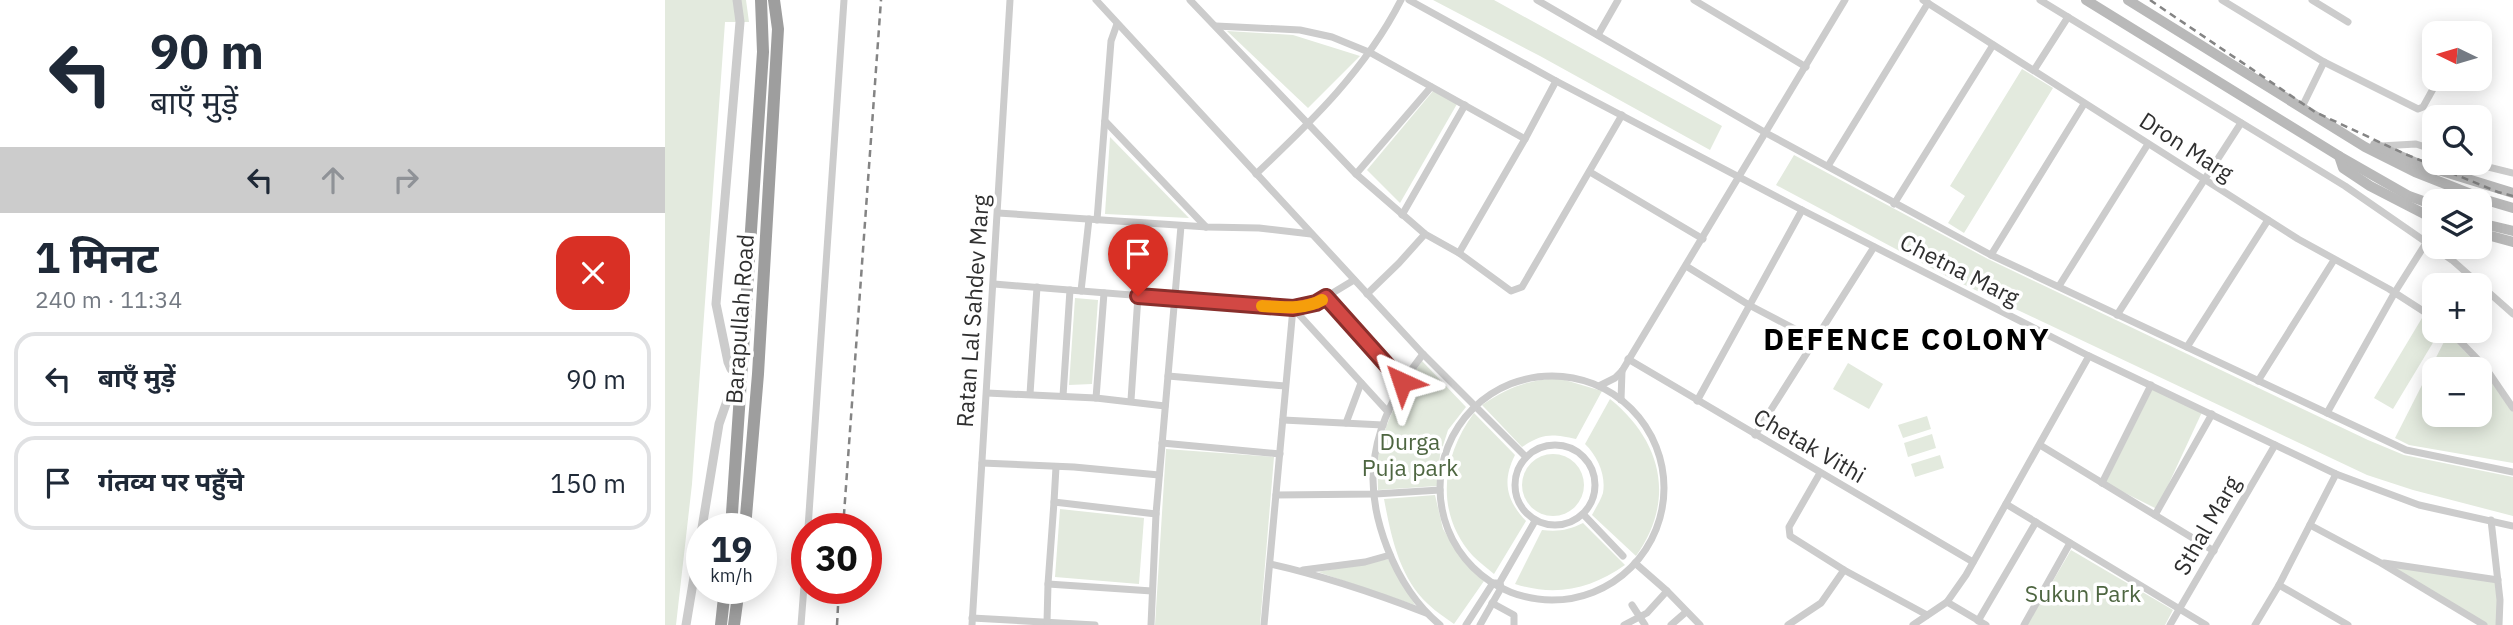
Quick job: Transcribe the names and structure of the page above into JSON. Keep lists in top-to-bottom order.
{
  "streets": {
    "highway": ["Barapullah Road"],
    "street": [
      "Dron Marg",
      "Chetna Marg",
      "Ratan Lal Sahdev Marg",
      "Chetak Vithi",
      "Sthal Marg"
    ]
  },
  "crossings": [
    ["Chetna Marg", "Sthal Marg"]
  ],
  "districts": ["DEFENCE COLONY"],
  "parks": ["Durga Puja park", "Sukun Park"],
  "north": "left",
  "page": {
    "turn": ["90 m", "बाएँ मुड़ें"],
    "map_buttons": ["+", "−"],
    "heading": ["1 मिनट", "240 m · 11:34"],
    "list": [
      {
        "name": "बाएँ मुड़ें",
        "value": "90 m"
      },
      {
        "name": "गंतव्य पर पहुँचे",
        "value": "150 m"
      }
    ],
    "speed": "19 km/h",
    "limit": "30"
  }
}
